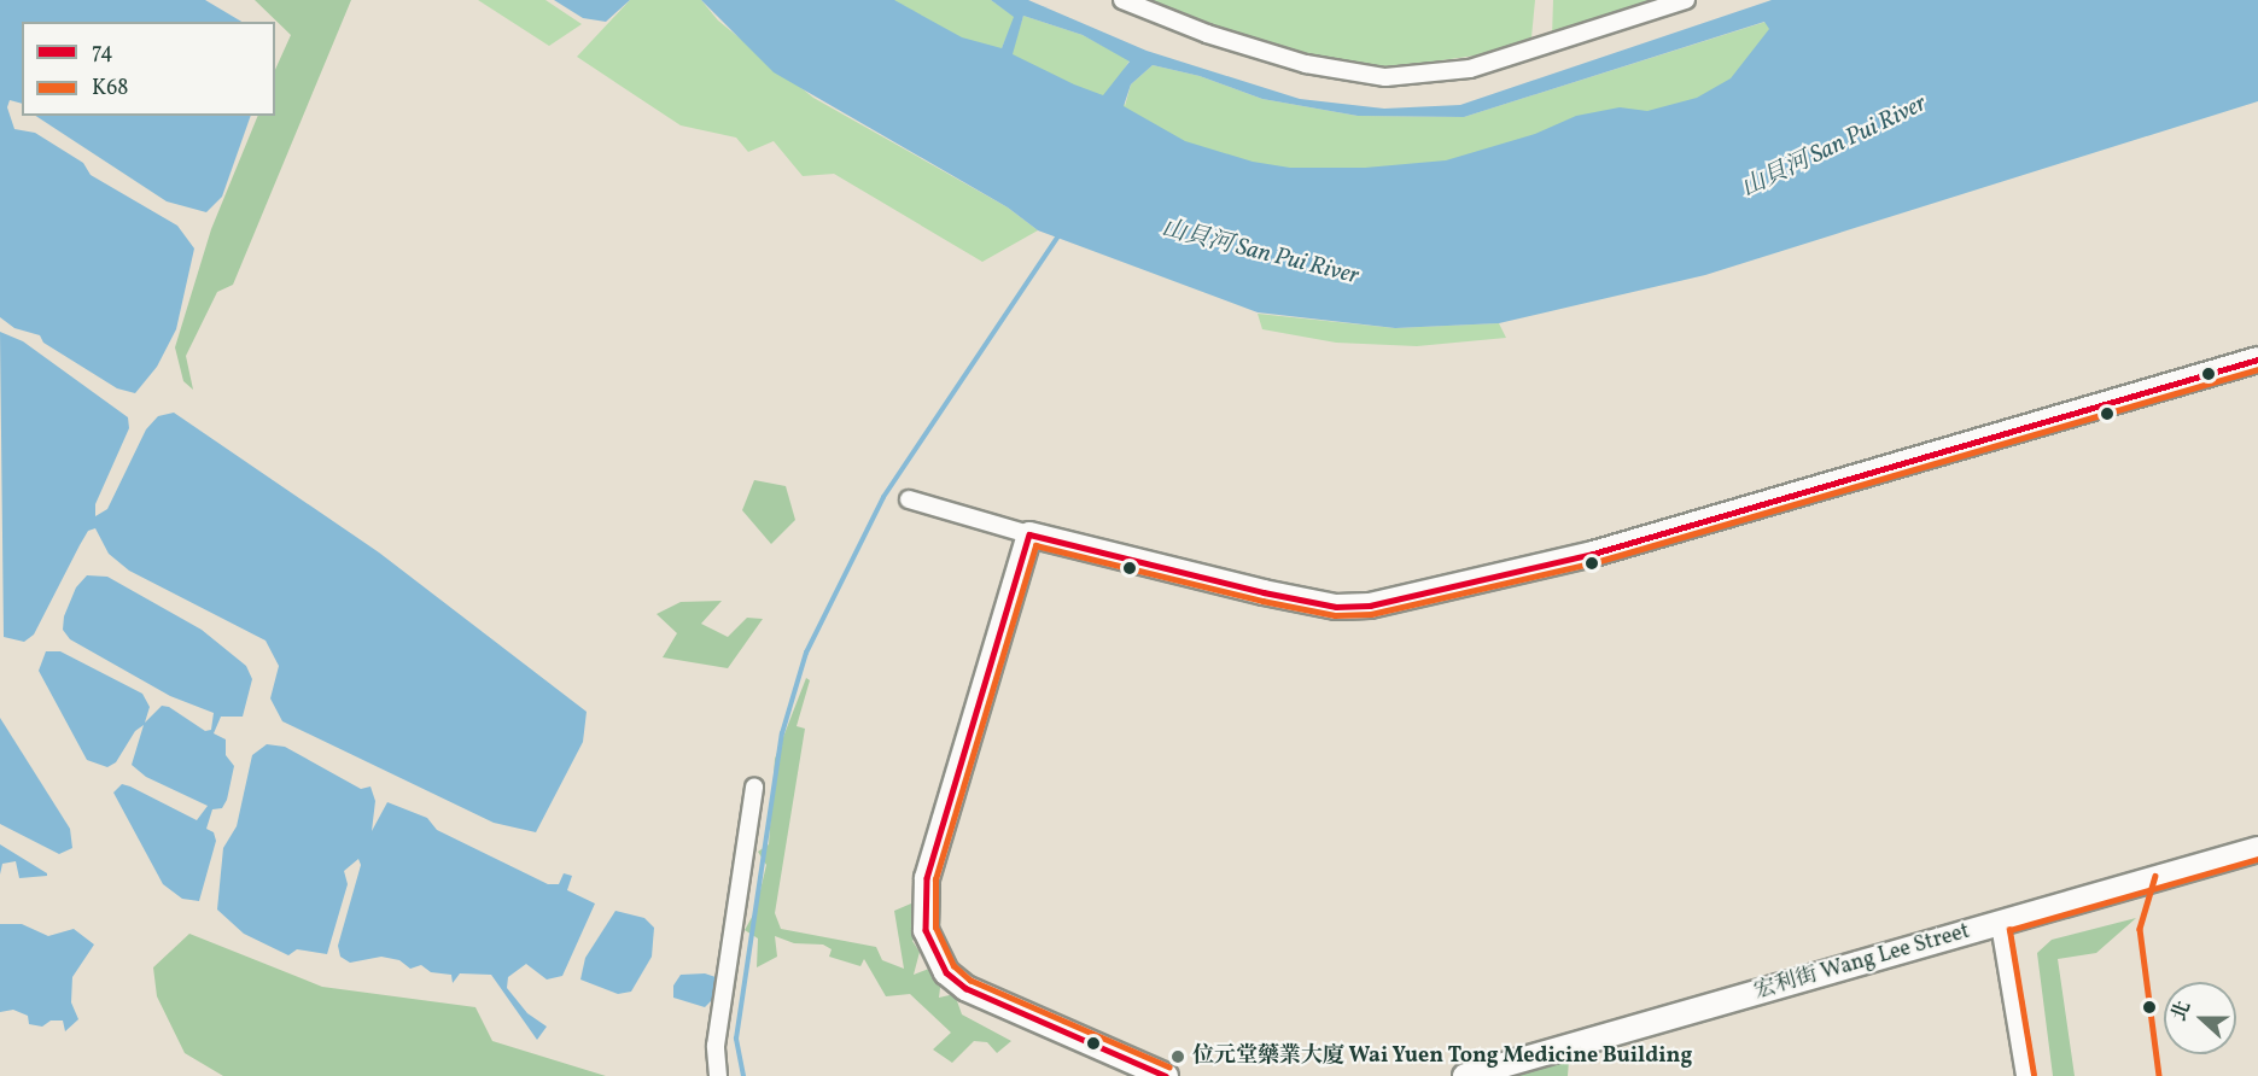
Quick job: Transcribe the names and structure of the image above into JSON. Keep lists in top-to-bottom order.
{
  "streets": {
    "street": ["宏利街 Wang Lee Street"]
  },
  "water": ["山貝河 San Pui River"],
  "places": ["位元堂藥業大廈 Wai Yuen Tong Medicine Building"],
  "lines": ["transit line 74", "transit line K68"],
  "legend": ["74", "K68"],
  "north": "left"
}
